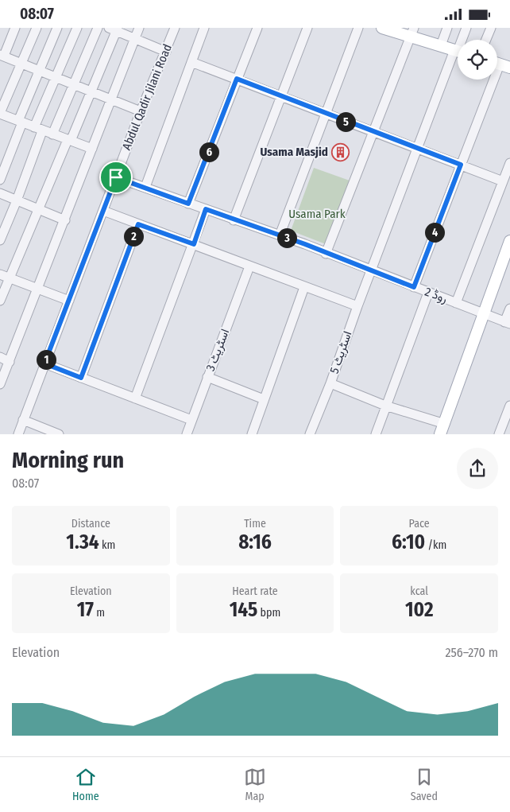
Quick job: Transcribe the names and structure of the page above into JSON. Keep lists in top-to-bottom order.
{
  "streets": {
    "street": [
      "Abdul Qadir Jilani Road",
      "روڈ 2",
      "اسٹریٹ 3",
      "اسٹریٹ 5"
    ]
  },
  "crossings": [
    ["Abdul Qadir Jilani Road", "روڈ 2"],
    ["روڈ 2", "اسٹریٹ 5"]
  ],
  "parks": ["Usama Park"],
  "places": {
    "building": ["Usama Masjid"]
  },
  "page": {
    "status": "08:07",
    "pins": [
      "5",
      "6",
      "4",
      "2",
      "3",
      "1"
    ],
    "heading": ["Morning run", "08:07"],
    "stats": [
      ["Distance", "1.34 km"],
      ["Time", "8:16"],
      ["Pace", "6:10 /km"],
      ["Elevation", "17 m"],
      ["Heart rate", "145 bpm"],
      ["kcal", "102"]
    ],
    "chart": ["Elevation", "256–270 m"],
    "tabs": ["Home", "Map", "Saved"]
  }
}
